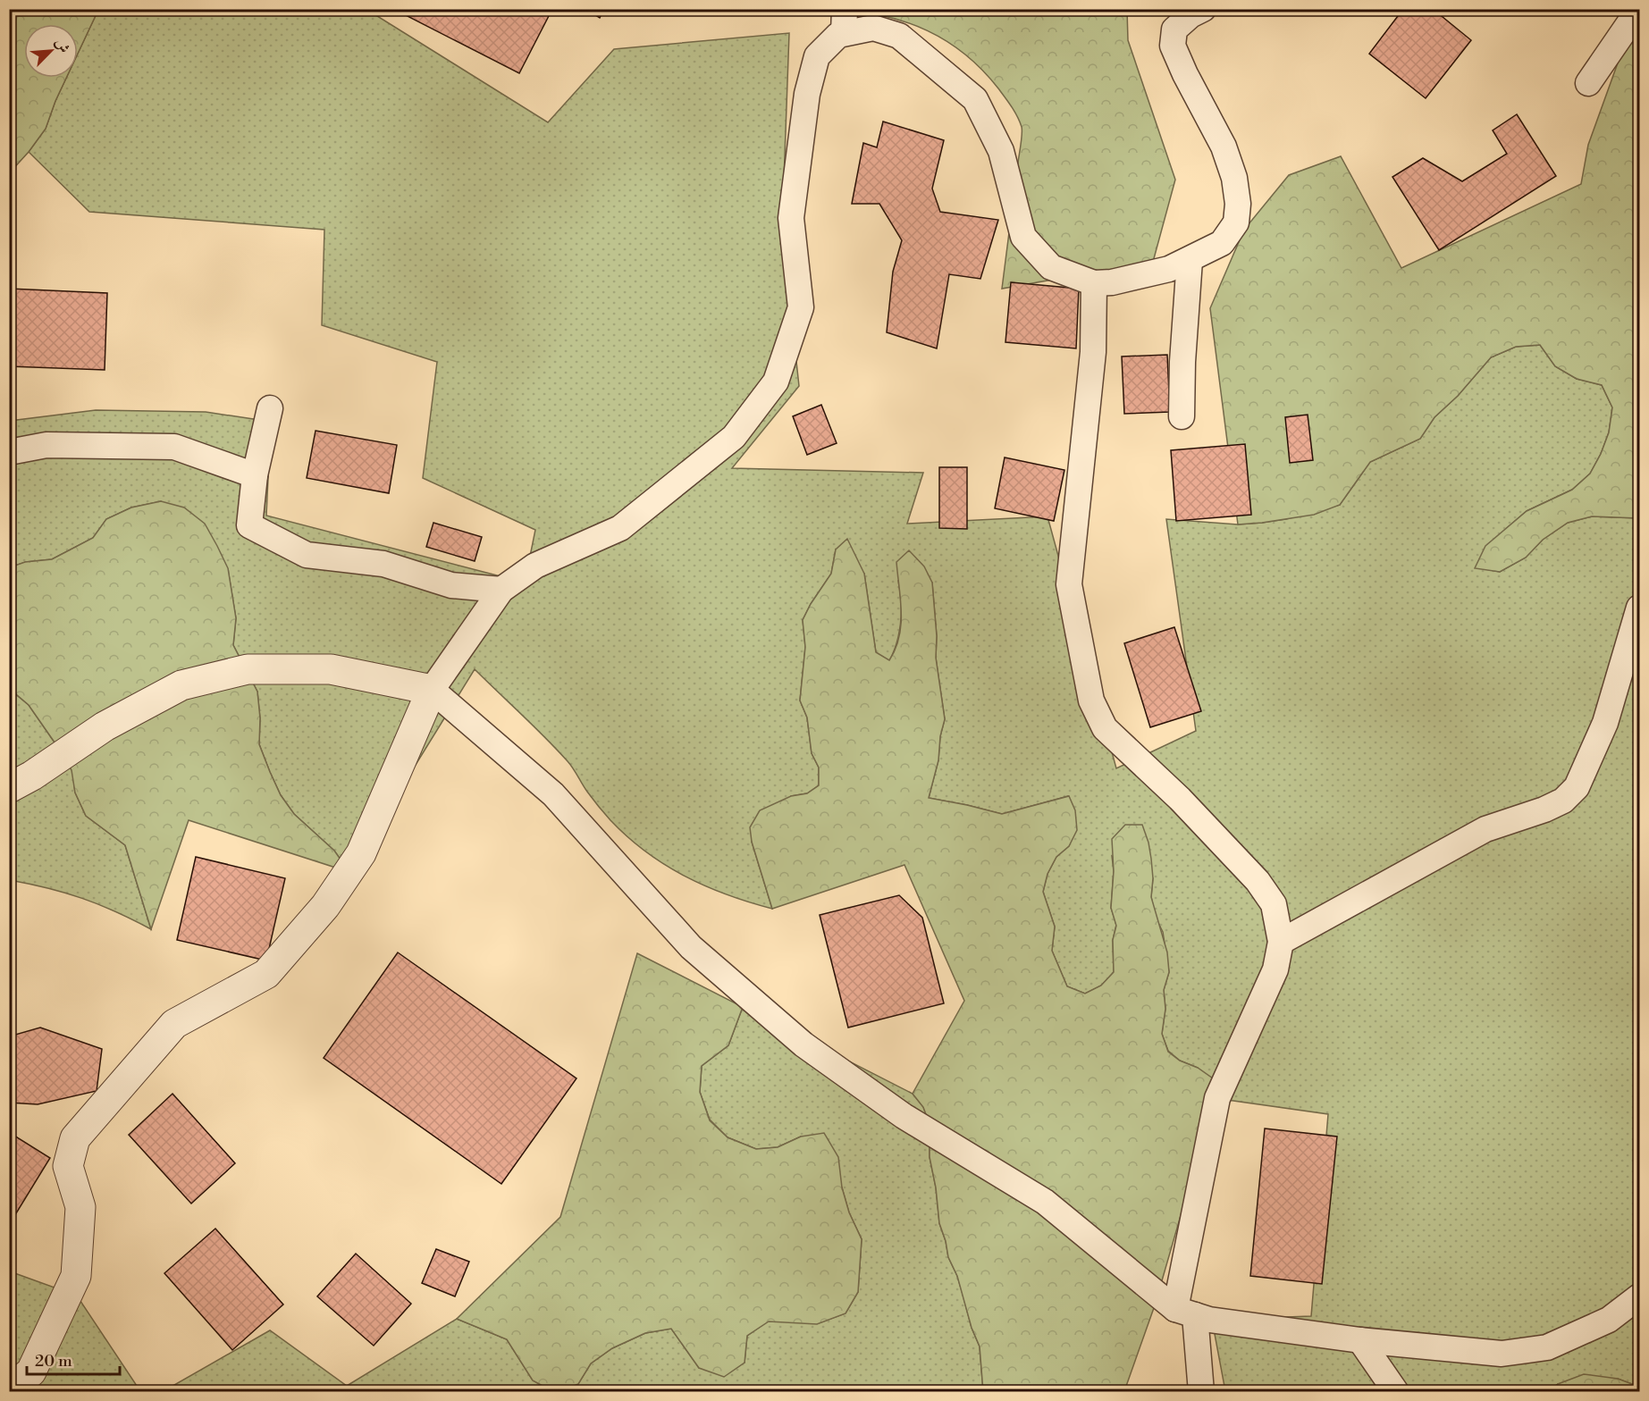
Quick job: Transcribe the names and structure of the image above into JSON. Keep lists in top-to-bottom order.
{
  "scale_bar": "20 m",
  "north": "top right"
}
